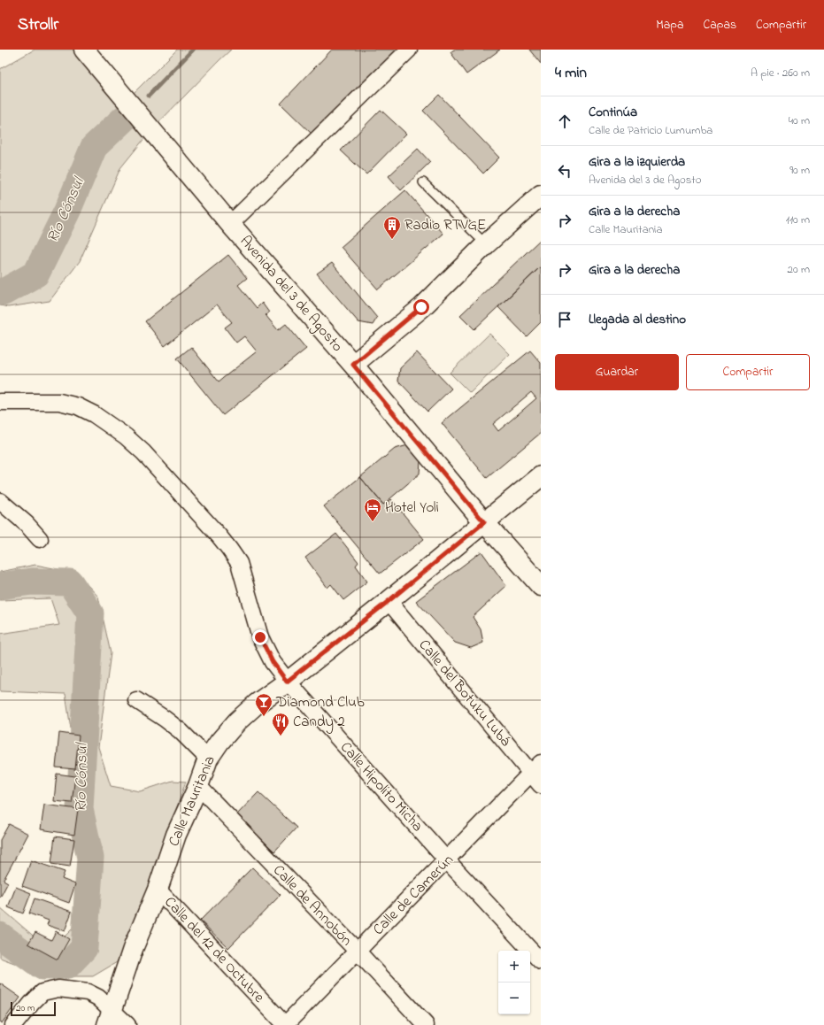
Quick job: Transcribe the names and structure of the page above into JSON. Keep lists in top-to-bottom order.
{
  "streets": {
    "main road": ["Avenida del 3 de Agosto", "Calle Mauritania"],
    "street": [
      "Calle del Botuku Lubá",
      "Calle Hipolito Micha",
      "Calle de Camerún",
      "Calle de Annobón",
      "Calle del 12 de Octubre"
    ]
  },
  "crossings": [
    ["Avenida del 3 de Agosto", "Calle Mauritania"],
    ["Calle del Botuku Lubá", "Calle Mauritania"],
    ["Calle del Botuku Lubá", "Calle de Camerún"],
    ["Calle Hipolito Micha", "Calle Mauritania"],
    ["Calle Hipolito Micha", "Calle de Camerún"],
    ["Calle Mauritania", "Calle de Annobón"],
    ["Calle Mauritania", "Calle del 12 de Octubre"],
    ["Calle de Camerún", "Calle de Annobón"],
    ["Calle de Camerún", "Calle del 12 de Octubre"]
  ],
  "water": ["Río Cónsul"],
  "places": {
    "building": ["Radio RTVGE"],
    "hotel": ["Hotel Yoli"],
    "bar": ["Diamond Club"],
    "restaurant": ["Candy 2"]
  },
  "scale_bar": "20 m",
  "page": {
    "header": "Strollr",
    "nav": ["Mapa", "Capas", "Compartir"],
    "heading": ["4 min", "A pie · 260 m"],
    "list": [
      ["Continúa", "Calle de Patricio Lumumba", "40 m"],
      ["Gira a la izquierda", "Avenida del 3 de Agosto", "90 m"],
      ["Gira a la derecha", "Calle Mauritania", "110 m"],
      ["Gira a la derecha", "20 m"],
      "Llegada al destino"
    ],
    "buttons": ["Guardar", "Compartir"],
    "map_buttons": ["+", "−"],
    "scale": "20 m"
  }
}
